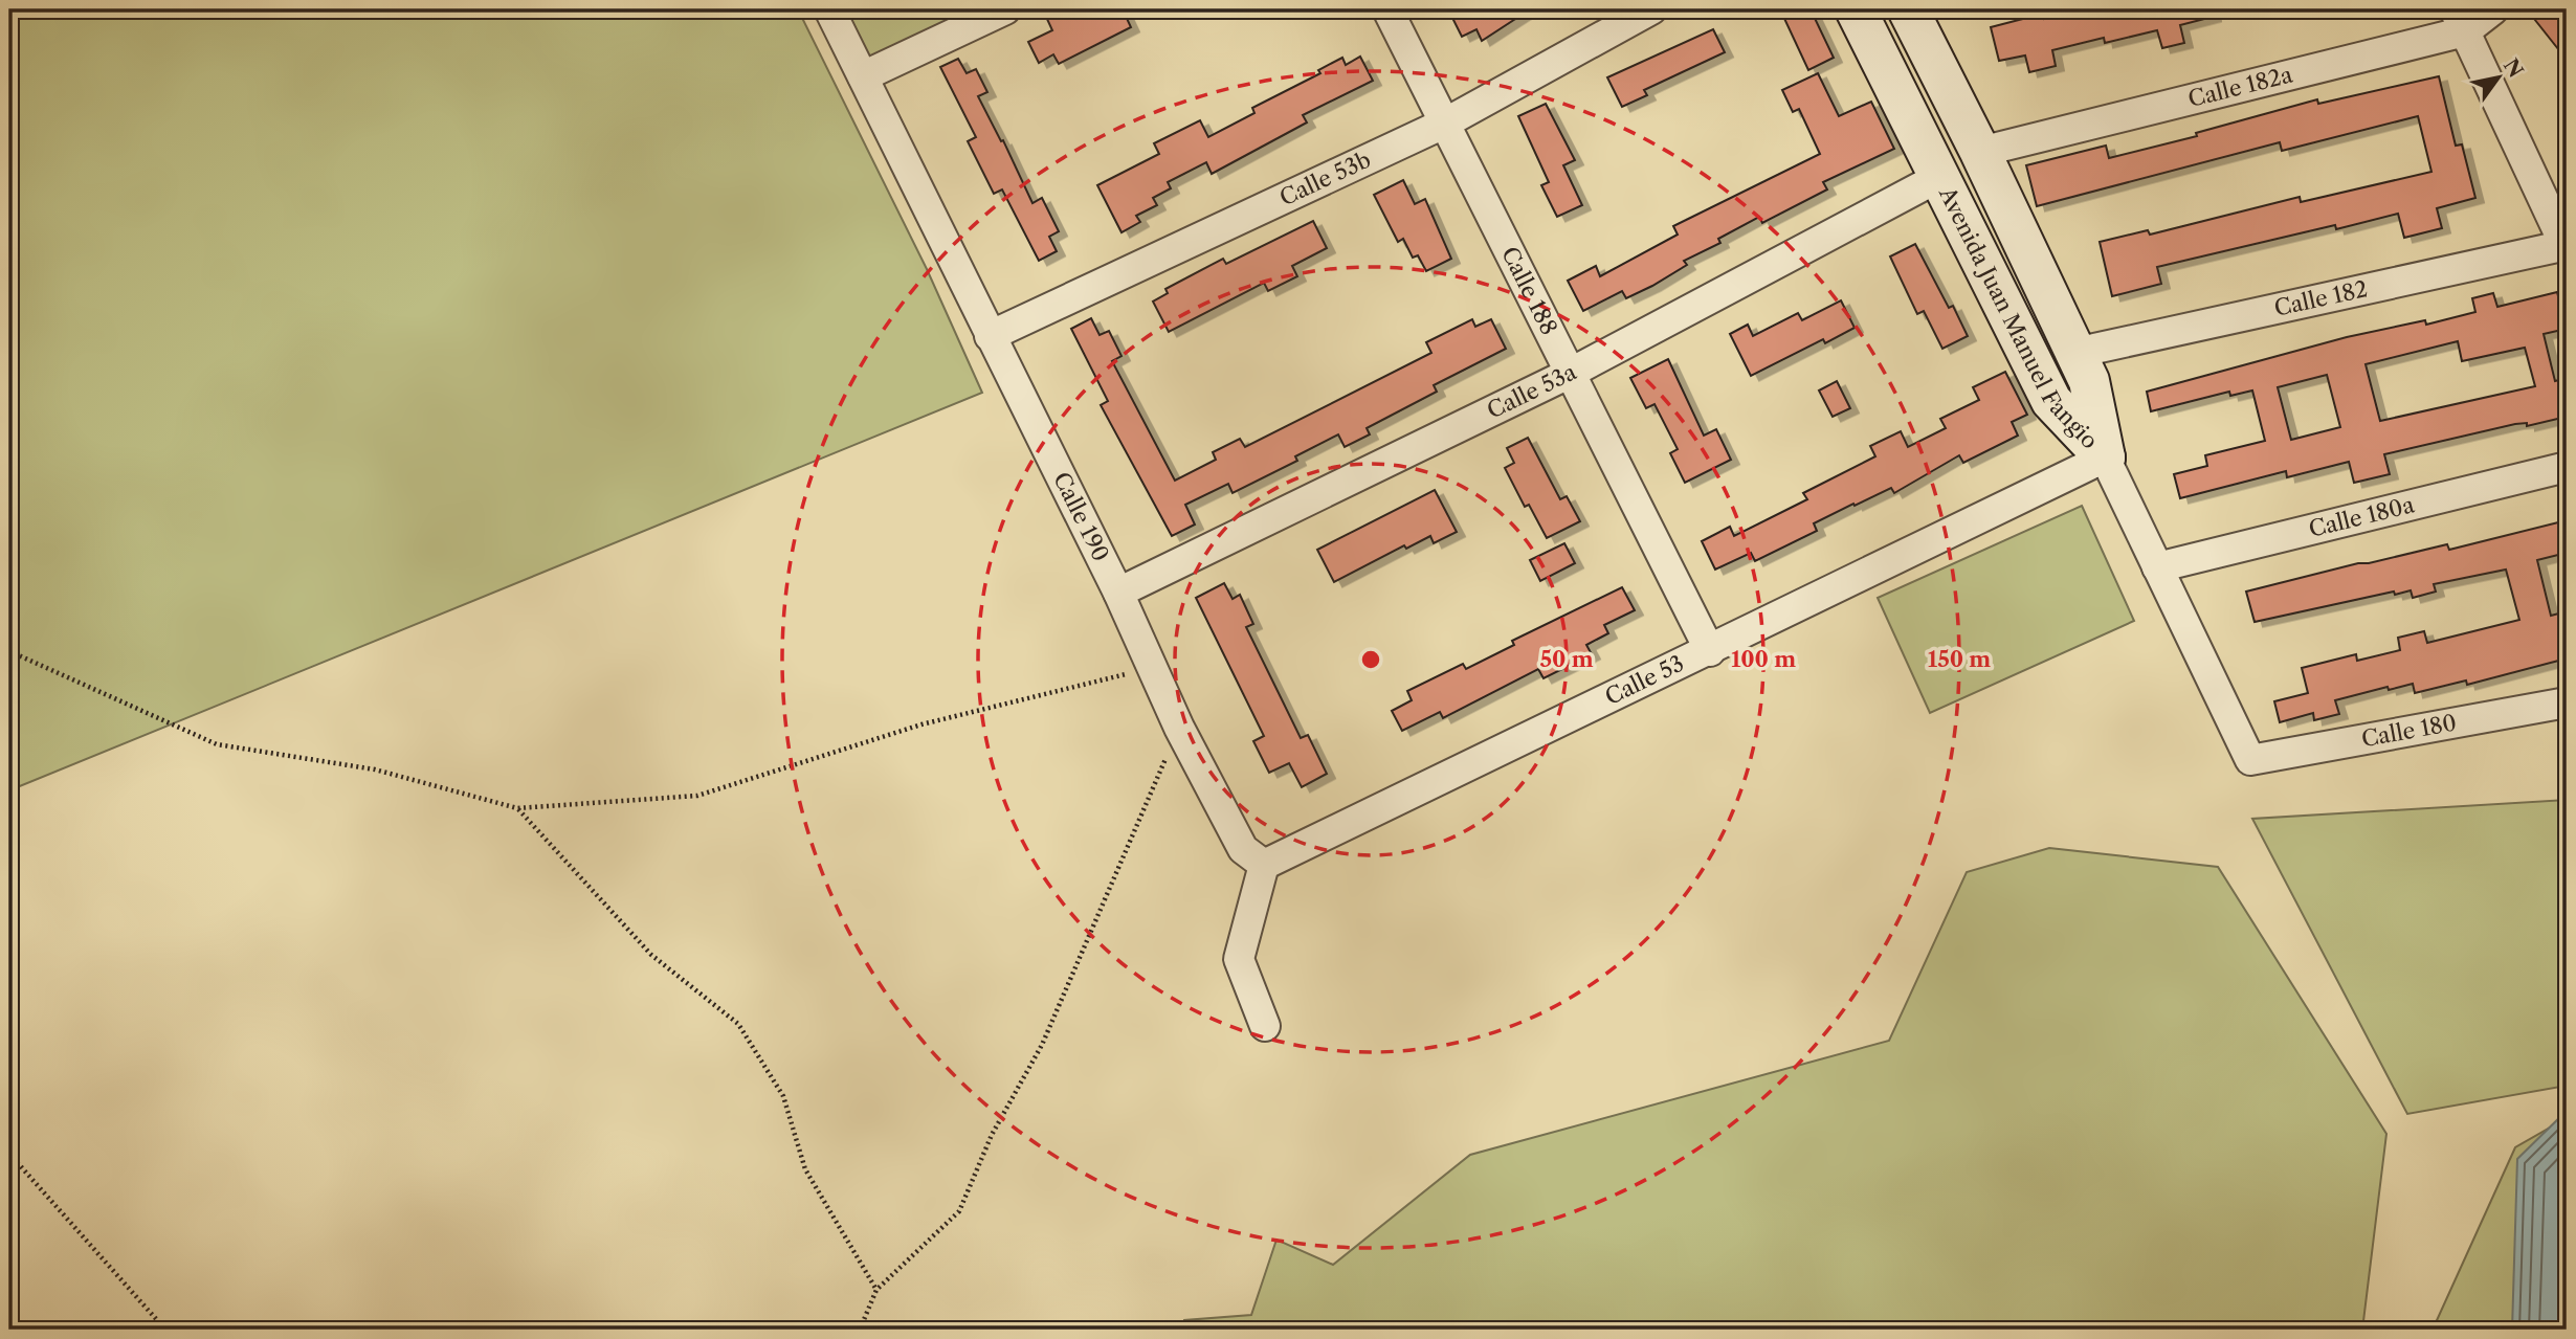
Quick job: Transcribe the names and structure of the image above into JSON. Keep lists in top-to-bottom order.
{
  "streets": {
    "main road": ["Avenida Juan Manuel Fangio"],
    "street": [
      "Calle 182a",
      "Calle 53b",
      "Calle 188",
      "Calle 182",
      "Calle 53a",
      "Calle 190",
      "Calle 180a",
      "Calle 53",
      "Calle 180"
    ]
  },
  "crossings": [
    ["Calle 182a", "Avenida Juan Manuel Fangio"],
    ["Calle 53b", "Calle 188"],
    ["Calle 53b", "Calle 190"],
    ["Calle 188", "Calle 53a"],
    ["Calle 188", "Calle 53"],
    ["Calle 182", "Avenida Juan Manuel Fangio"],
    ["Avenida Juan Manuel Fangio", "Calle 53a"],
    ["Avenida Juan Manuel Fangio", "Calle 53"],
    ["Calle 53a", "Calle 190"],
    ["Calle 190", "Calle 53"],
    ["Calle 180a", "Calle 180"]
  ],
  "north": "top right",
  "rings": ["50 m", "100 m", "150 m"]
}
